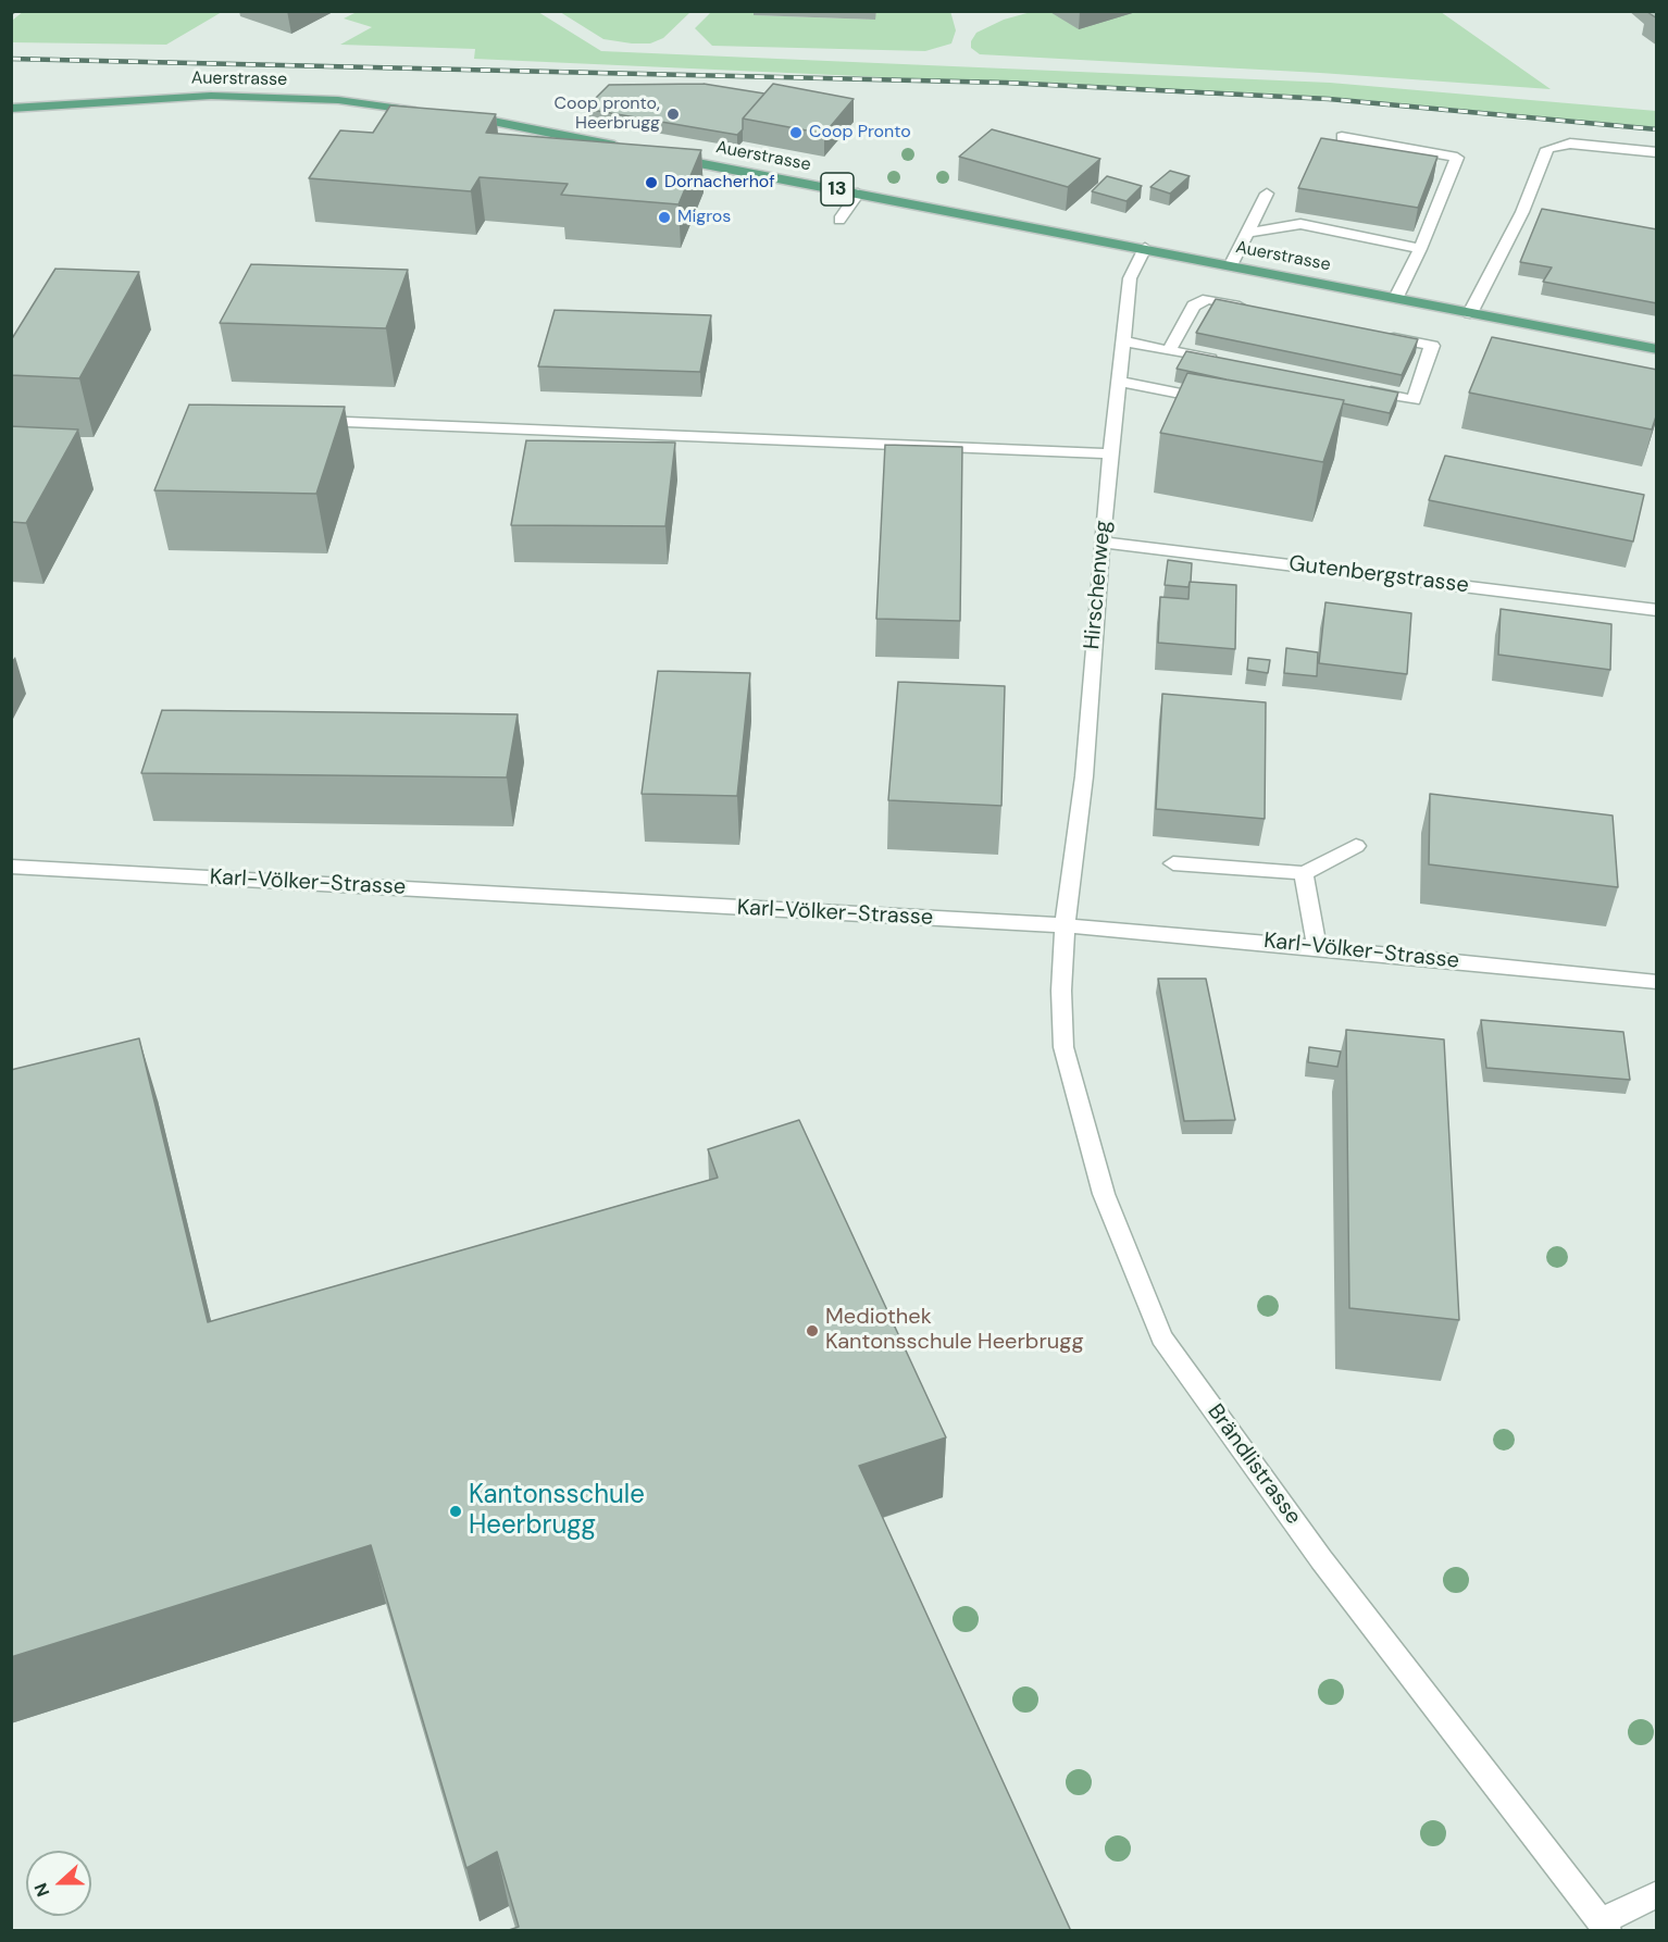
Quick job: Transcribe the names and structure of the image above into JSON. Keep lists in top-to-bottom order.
{
  "streets": {
    "main road": ["Auerstrasse", "13"],
    "street": [
      "Gutenbergstrasse",
      "Hirschenweg",
      "Karl-Völker-Strasse",
      "Brändlistrasse"
    ]
  },
  "crossings": [
    ["Auerstrasse", "Hirschenweg"],
    ["Gutenbergstrasse", "Hirschenweg"],
    ["Hirschenweg", "Karl-Völker-Strasse"],
    ["Hirschenweg", "Brändlistrasse"],
    ["Karl-Völker-Strasse", "Brändlistrasse"]
  ],
  "places": [
    "Coop pronto, Heerbrugg",
    "Coop Pronto",
    "Dornacherhof",
    "Migros",
    "Mediothek Kantonsschule Heerbrugg",
    "Kantonsschule Heerbrugg"
  ],
  "north": "left"
}
